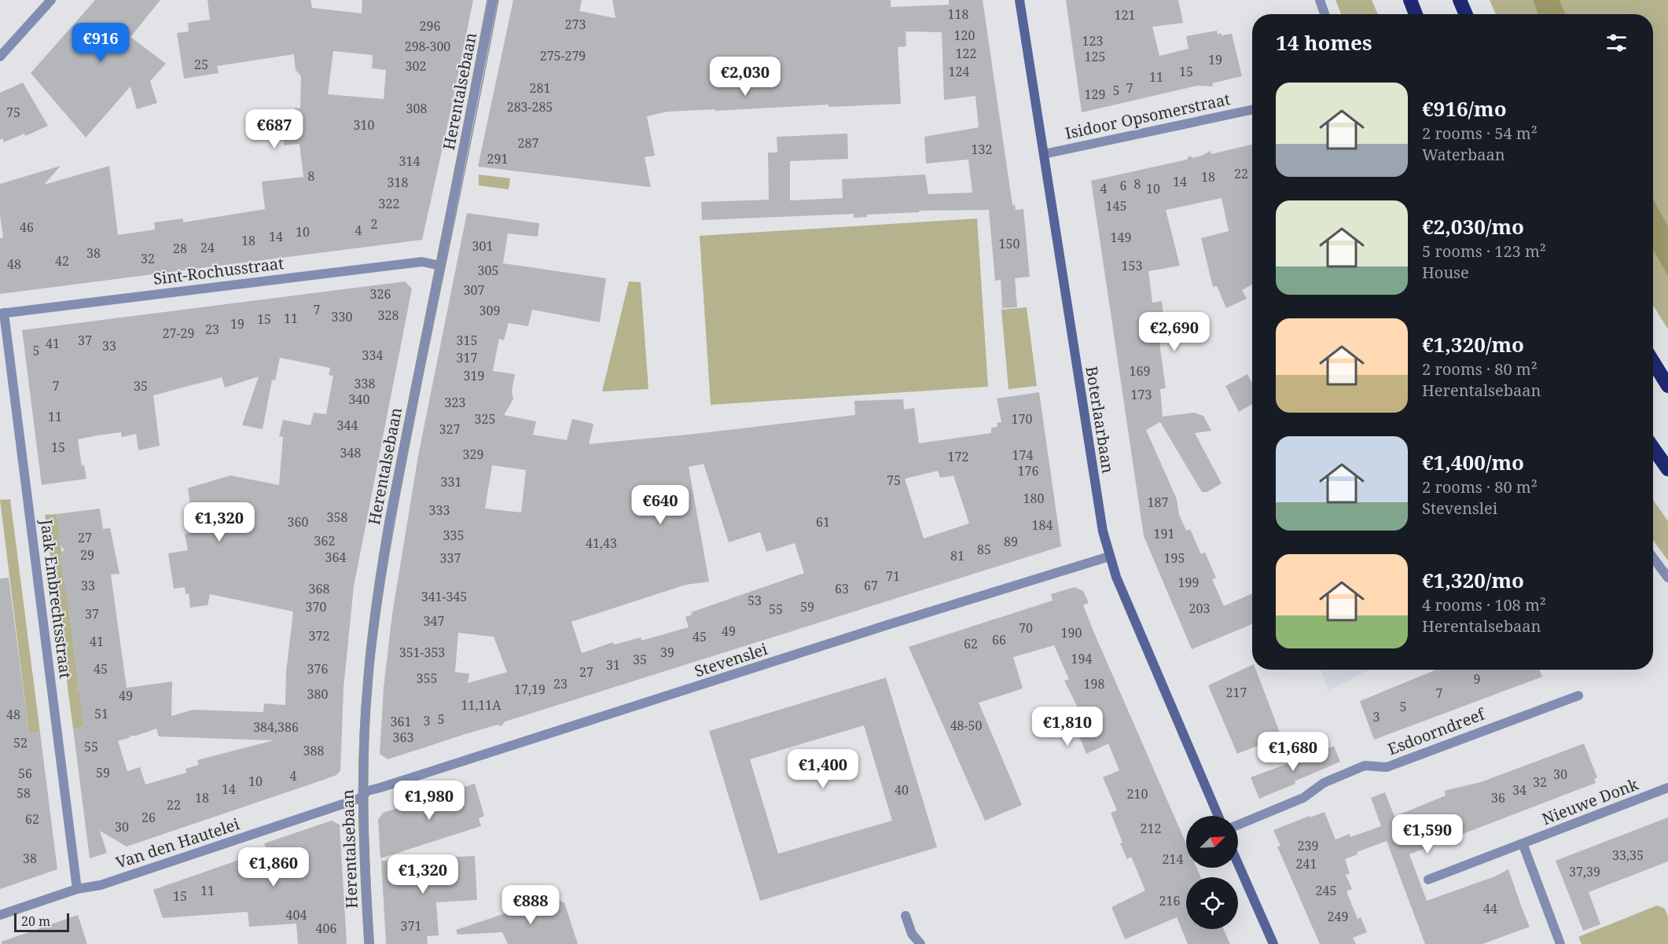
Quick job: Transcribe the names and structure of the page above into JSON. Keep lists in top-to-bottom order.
{
  "streets": {
    "main road": ["Boterlaarbaan"],
    "street": [
      "Herentalsebaan",
      "Isidoor Opsomerstraat",
      "Sint-Rochusstraat",
      "Jaak Embrechtsstraat",
      "Stevenslei",
      "Esdoorndreef",
      "Nieuwe Donk",
      "Van den Hautelei"
    ]
  },
  "crossings": [
    ["Herentalsebaan", "Sint-Rochusstraat"],
    ["Herentalsebaan", "Stevenslei"],
    ["Herentalsebaan", "Van den Hautelei"],
    ["Isidoor Opsomerstraat", "Boterlaarbaan"],
    ["Sint-Rochusstraat", "Jaak Embrechtsstraat"],
    ["Boterlaarbaan", "Stevenslei"],
    ["Jaak Embrechtsstraat", "Van den Hautelei"],
    ["Stevenslei", "Van den Hautelei"]
  ],
  "house_numbers": [
    "118",
    "121",
    "273",
    "296",
    "120",
    "123",
    "298-300",
    "122",
    "275-279",
    "125",
    "19",
    "25",
    "302",
    "124",
    "15",
    "11",
    "281",
    "7",
    "5",
    "129",
    "283-285",
    "308",
    "75",
    "310",
    "287",
    "132",
    "291",
    "314",
    "22",
    "8",
    "18",
    "14",
    "318",
    "8",
    "6",
    "4",
    "10",
    "322",
    "145",
    "2",
    "46",
    "4",
    "10",
    "14",
    "149",
    "18",
    "150",
    "301",
    "24",
    "28",
    "38",
    "32",
    "42",
    "48",
    "153",
    "305",
    "307",
    "326",
    "7",
    "309",
    "328",
    "330",
    "11",
    "15",
    "19",
    "23",
    "27-29",
    "37",
    "315",
    "41",
    "33",
    "5",
    "334",
    "317",
    "169",
    "319",
    "338",
    "7",
    "35",
    "173",
    "340",
    "323",
    "11",
    "325",
    "170",
    "344",
    "327",
    "15",
    "348",
    "329",
    "174",
    "172",
    "176",
    "75",
    "331",
    "180",
    "187",
    "333",
    "358",
    "360",
    "61",
    "184",
    "191",
    "335",
    "27",
    "362",
    "89",
    "41,43",
    "85",
    "29",
    "81",
    "364",
    "337",
    "195",
    "71",
    "199",
    "33",
    "67",
    "368",
    "63",
    "341-345",
    "53",
    "370",
    "59",
    "203",
    "55",
    "37",
    "347",
    "70",
    "49",
    "190",
    "372",
    "45",
    "66",
    "41",
    "62",
    "351-353",
    "39",
    "194",
    "35",
    "31",
    "45",
    "376",
    "27",
    "355",
    "9",
    "23",
    "198",
    "17,19",
    "217",
    "7",
    "380",
    "49",
    "11,11A",
    "5",
    "51",
    "48",
    "3",
    "5",
    "3",
    "361",
    "48-50",
    "384,386",
    "363",
    "52",
    "55",
    "388",
    "59",
    "56",
    "30",
    "4",
    "10",
    "32",
    "14",
    "40",
    "34",
    "58",
    "210",
    "18",
    "36",
    "22",
    "26",
    "62",
    "30",
    "212",
    "239",
    "33,35",
    "38",
    "214",
    "241",
    "37,39",
    "11",
    "245",
    "15",
    "216",
    "44",
    "404",
    "249",
    "371",
    "406"
  ],
  "scale_bar": "20 m",
  "north": "top right",
  "page": {
    "heading": "14 homes",
    "price": [
      "€916",
      "€2,030",
      "€687",
      "€2,690",
      "€640",
      "€1,320",
      "€1,810",
      "€1,680",
      "€1,400",
      "€1,980",
      "€1,590",
      "€1,860",
      "€1,320",
      "€888"
    ],
    "list": [
      {
        "name": "€916/mo",
        "note": "2 rooms · 54 m² · Waterbaan"
      },
      {
        "name": "€2,030/mo",
        "note": "5 rooms · 123 m² · House"
      },
      {
        "name": "€1,320/mo",
        "note": "2 rooms · 80 m² · Herentalsebaan"
      },
      {
        "name": "€1,400/mo",
        "note": "2 rooms · 80 m² · Stevenslei"
      },
      {
        "name": "€1,320/mo",
        "note": "4 rooms · 108 m² · Herentalsebaan"
      }
    ],
    "scale": "20 m"
  }
}
